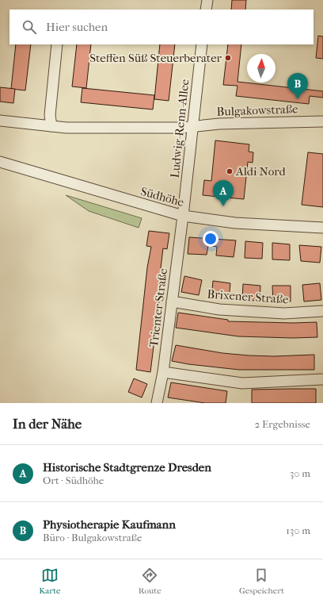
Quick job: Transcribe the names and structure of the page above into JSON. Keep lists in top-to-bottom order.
{
  "streets": {
    "street": [
      "Bulgakowstraße",
      "Ludwig-Renn-Allee",
      "Südhöhe",
      "Brixener Straße",
      "Trienter Straße"
    ]
  },
  "crossings": [
    ["Bulgakowstraße", "Ludwig-Renn-Allee"],
    ["Ludwig-Renn-Allee", "Südhöhe"],
    ["Ludwig-Renn-Allee", "Trienter Straße"],
    ["Südhöhe", "Trienter Straße"],
    ["Brixener Straße", "Trienter Straße"]
  ],
  "places": ["Steffen Süß Steuerberater", "Aldi Nord"],
  "north": "top",
  "page": {
    "search": "Hier suchen",
    "pins": ["B", "A"],
    "heading": ["In der Nähe", "2 Ergebnisse"],
    "list": [
      {
        "mark": "A",
        "name": "Historische Stadtgrenze Dresden",
        "note": "Ort · Südhöhe",
        "value": "30 m"
      },
      {
        "mark": "B",
        "name": "Physiotherapie Kaufmann",
        "note": "Büro · Bulgakowstraße",
        "value": "130 m"
      }
    ],
    "nav": ["Karte", "Route", "Gespeichert"]
  }
}
